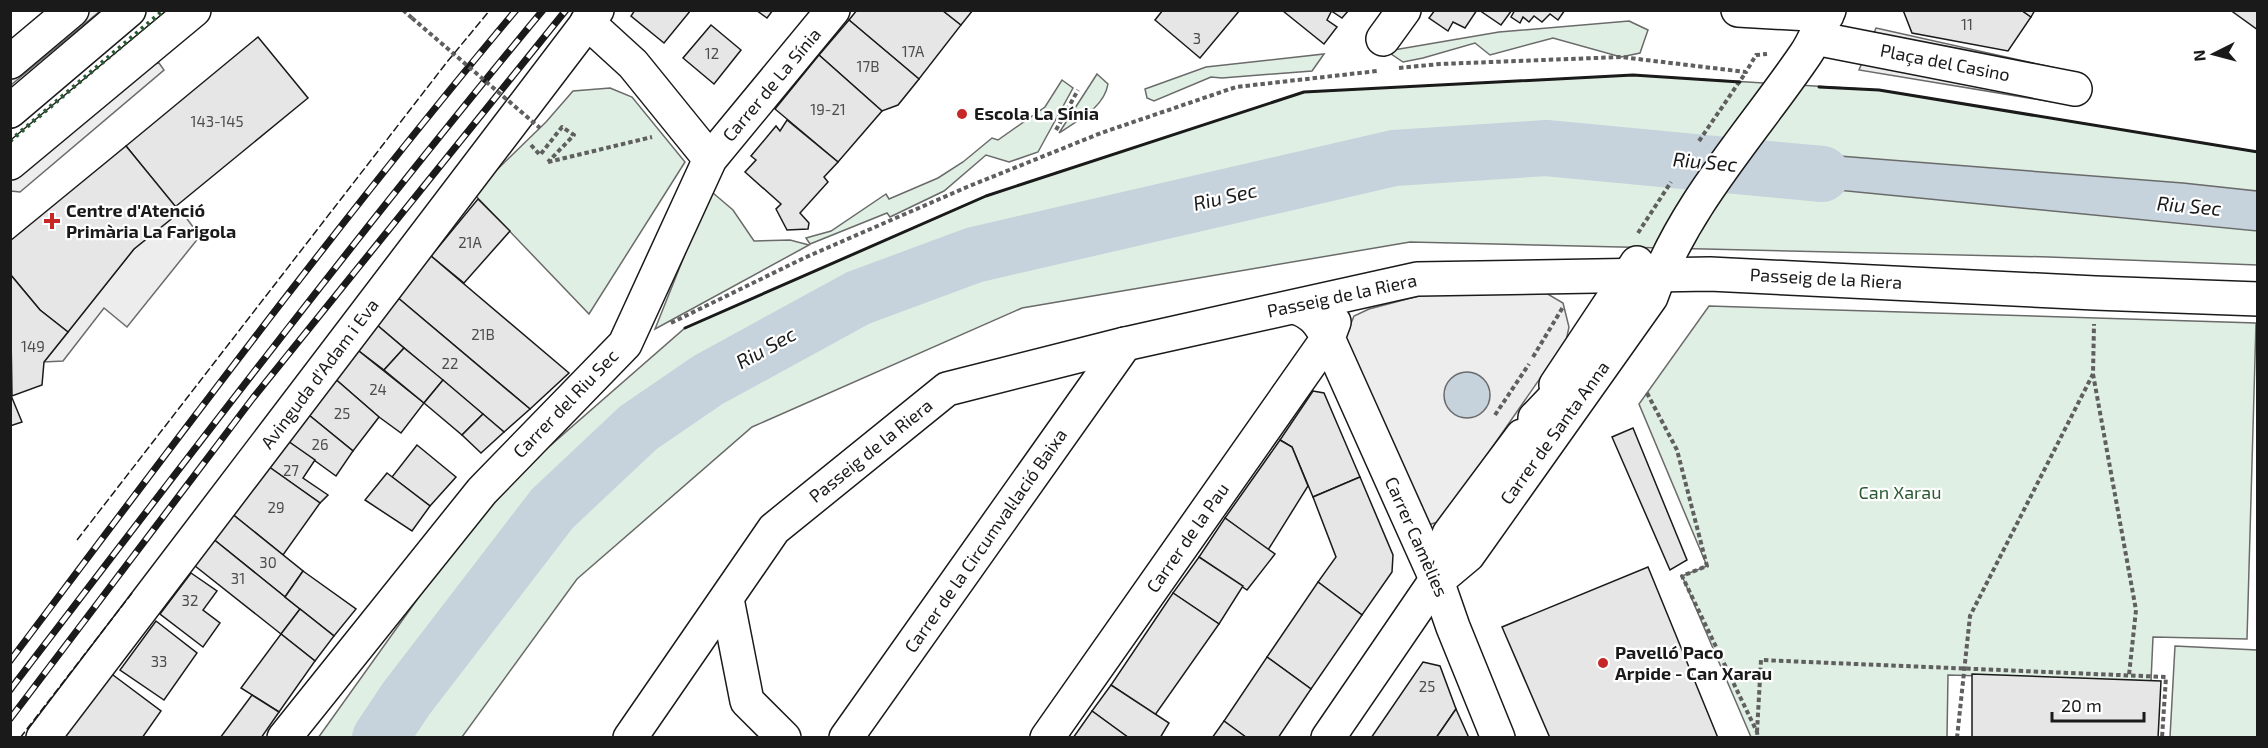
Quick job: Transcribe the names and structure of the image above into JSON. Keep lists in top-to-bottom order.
{
  "streets": {
    "street": [
      "Plaça del Casino",
      "Carrer de La Sínia",
      "Passeig de la Riera",
      "Avinguda d'Adam i Eva",
      "Carrer del Riu Sec",
      "Carrer de Santa Anna",
      "Carrer Camèlies",
      "Carrer de la Pau",
      "Carrer de la Circumval·lació Baixa"
    ]
  },
  "crossings": [
    ["Plaça del Casino", "Carrer de Santa Anna"],
    ["Carrer de La Sínia", "Carrer del Riu Sec"],
    ["Passeig de la Riera", "Carrer de Santa Anna"],
    ["Passeig de la Riera", "Carrer Camèlies"],
    ["Passeig de la Riera", "Carrer de la Circumval·lació Baixa"],
    ["Carrer de Santa Anna", "Carrer Camèlies"],
    ["Carrer Camèlies", "Carrer de la Pau"]
  ],
  "water": ["Riu Sec"],
  "parks": ["Can Xarau"],
  "places": {
    "other": ["Escola La Sínia", "Pavelló Paco Arpide - Can Xarau"],
    "health": ["Centre d'Atenció Primària La Farigola"]
  },
  "house_numbers": [
    "11",
    "3",
    "17A",
    "12",
    "17B",
    "19-21",
    "143-145",
    "21A",
    "21B",
    "149",
    "22",
    "24",
    "25",
    "26",
    "27",
    "29",
    "30",
    "31",
    "32",
    "33",
    "25"
  ],
  "scale_bar": "20 m",
  "north": "left"
}
